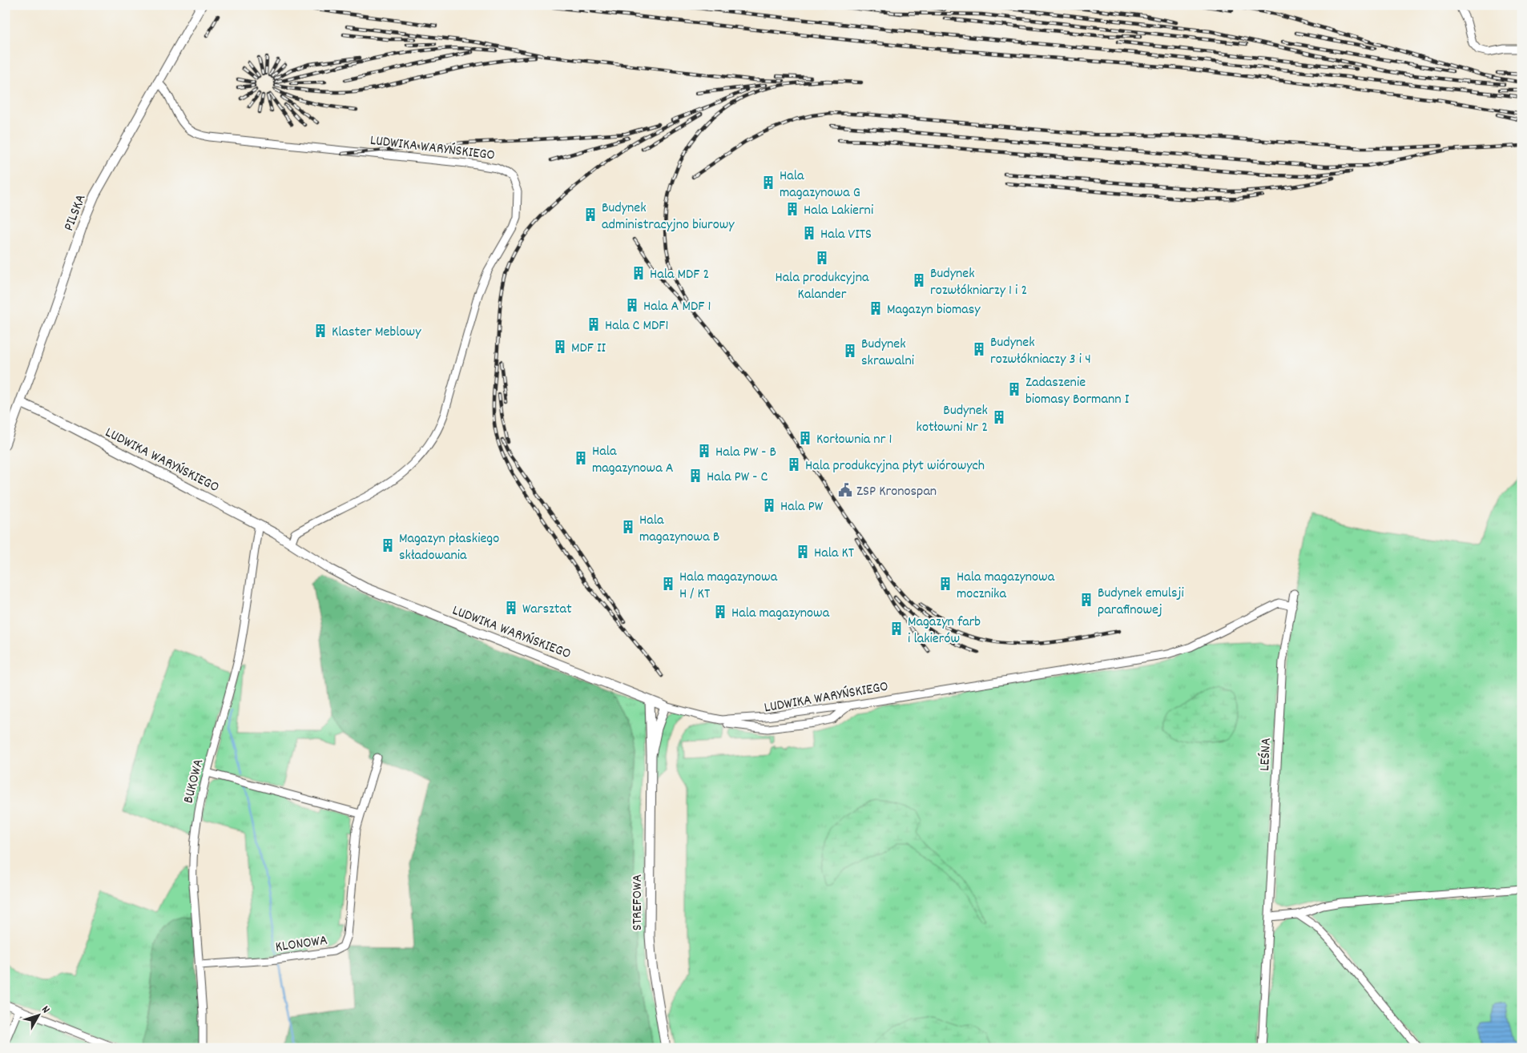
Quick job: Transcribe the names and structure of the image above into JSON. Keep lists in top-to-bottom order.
{
  "streets": {
    "street": [
      "LUDWIKA WARYŃSKIEGO",
      "PILSKA",
      "LEŚNA",
      "BUKOWA",
      "STREFOWA",
      "KLONOWA"
    ]
  },
  "crossings": [
    ["LUDWIKA WARYŃSKIEGO", "PILSKA"],
    ["LUDWIKA WARYŃSKIEGO", "LEŚNA"],
    ["LUDWIKA WARYŃSKIEGO", "BUKOWA"],
    ["LUDWIKA WARYŃSKIEGO", "STREFOWA"],
    ["BUKOWA", "KLONOWA"]
  ],
  "places": {
    "building": [
      "Hala magazynowa G",
      "Hala Lakierni",
      "Budynek administracyjno biurowy",
      "Hala VITS",
      "Hala produkcyjna Kalander",
      "Hala MDF 2",
      "Budynek rozwłókniarzy 1 i 2",
      "Hala A MDF 1",
      "Magazyn biomasy",
      "Hala C MDF1",
      "Klaster Meblowy",
      "MDF II",
      "Budynek rozwłókniaczy 3 i 4",
      "Budynek skrawalni",
      "Zadaszenie biomasy Bormann I",
      "Budynek kotłowni Nr 2",
      "Korłownia nr 1",
      "Hala PW - B",
      "Hala magazynowa A",
      "Hala produkcyjna płyt wiórowych",
      "Hala PW - C",
      "Hala PW",
      "Hala magazynowa B",
      "Magazyn płaskiego składowania",
      "Hala KT",
      "Hala magazynowa H / KT",
      "Hala magazynowa mocznika",
      "Budynek emulsji parafinowej",
      "Warsztat",
      "Hala magazynowa",
      "Magazyn farb i lakierów"
    ],
    "public building": ["ZSP Kronospan"]
  },
  "north": "top right"
}
